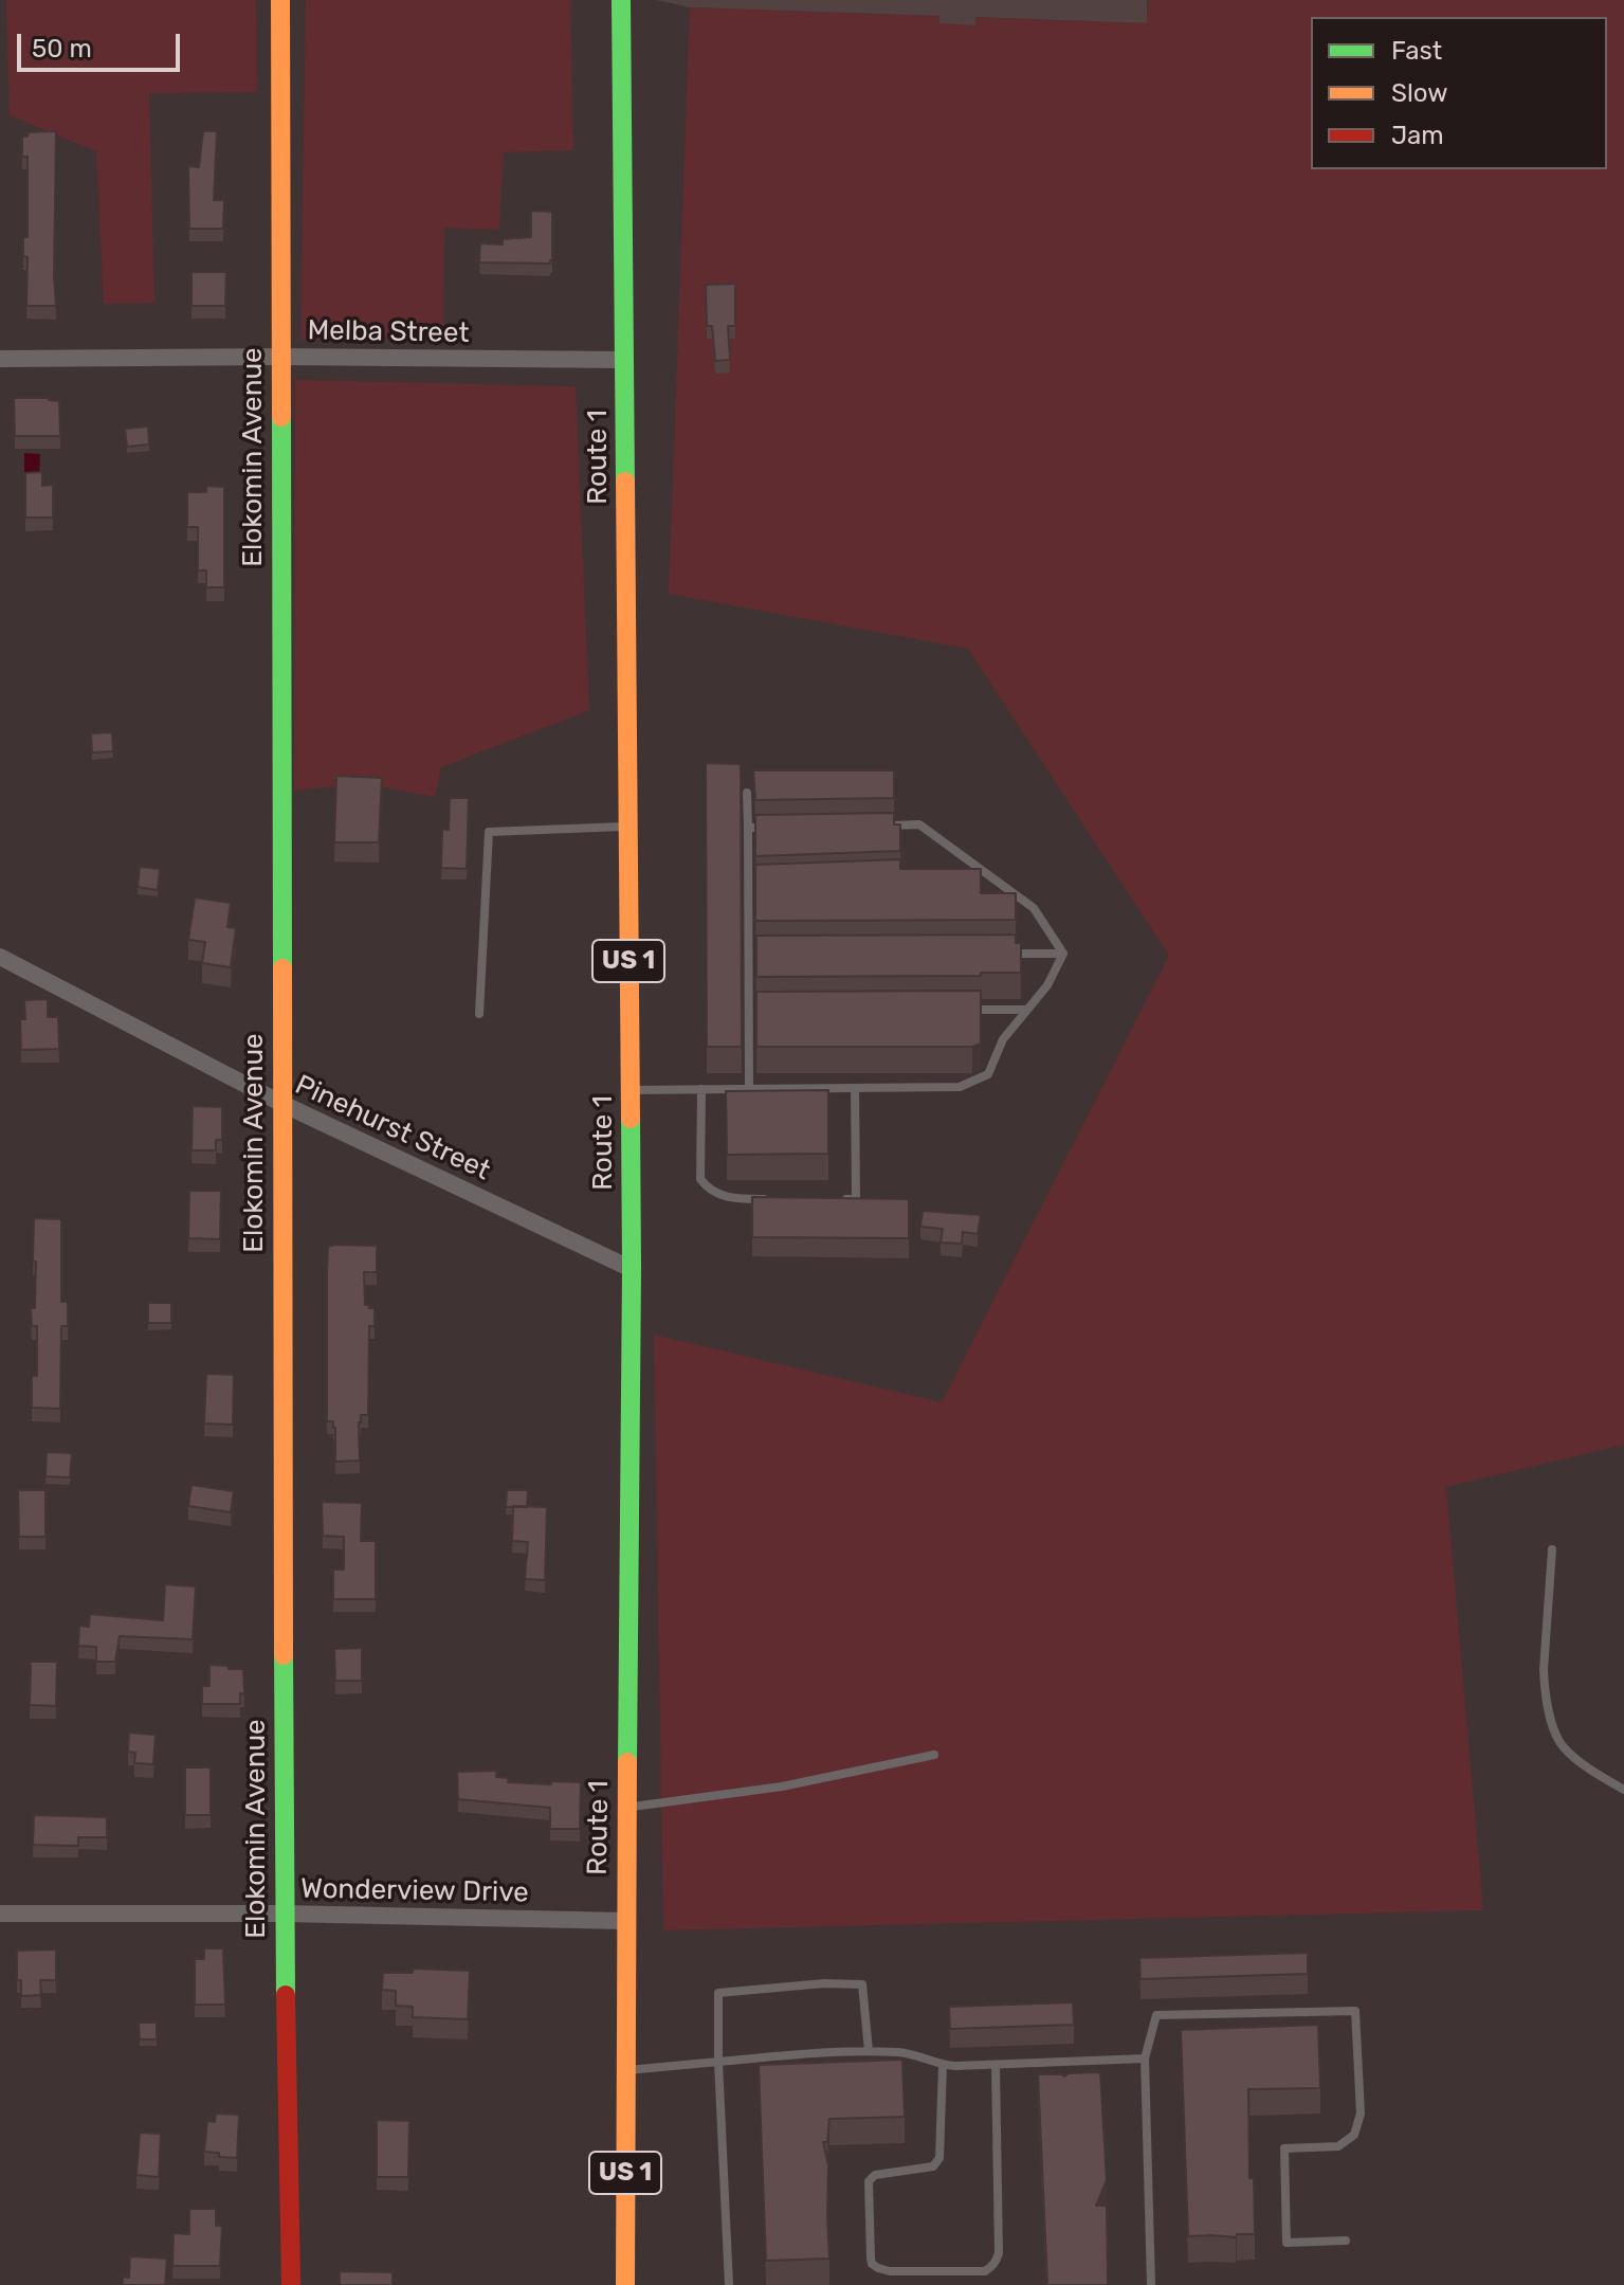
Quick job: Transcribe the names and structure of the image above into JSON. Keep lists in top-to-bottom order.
{
  "streets": {
    "main road": ["Elokomin Avenue", "Route 1", "US 1"],
    "street": ["Melba Street", "Pinehurst Street", "Wonderview Drive"]
  },
  "crossings": [
    ["Melba Street", "Elokomin Avenue"],
    ["Melba Street", "Route 1"],
    ["Elokomin Avenue", "Pinehurst Street"],
    ["Elokomin Avenue", "Wonderview Drive"],
    ["Route 1", "Pinehurst Street"],
    ["Route 1", "Wonderview Drive"]
  ],
  "legend": ["Fast", "Slow", "Jam"],
  "scale_bar": "50 m"
}
